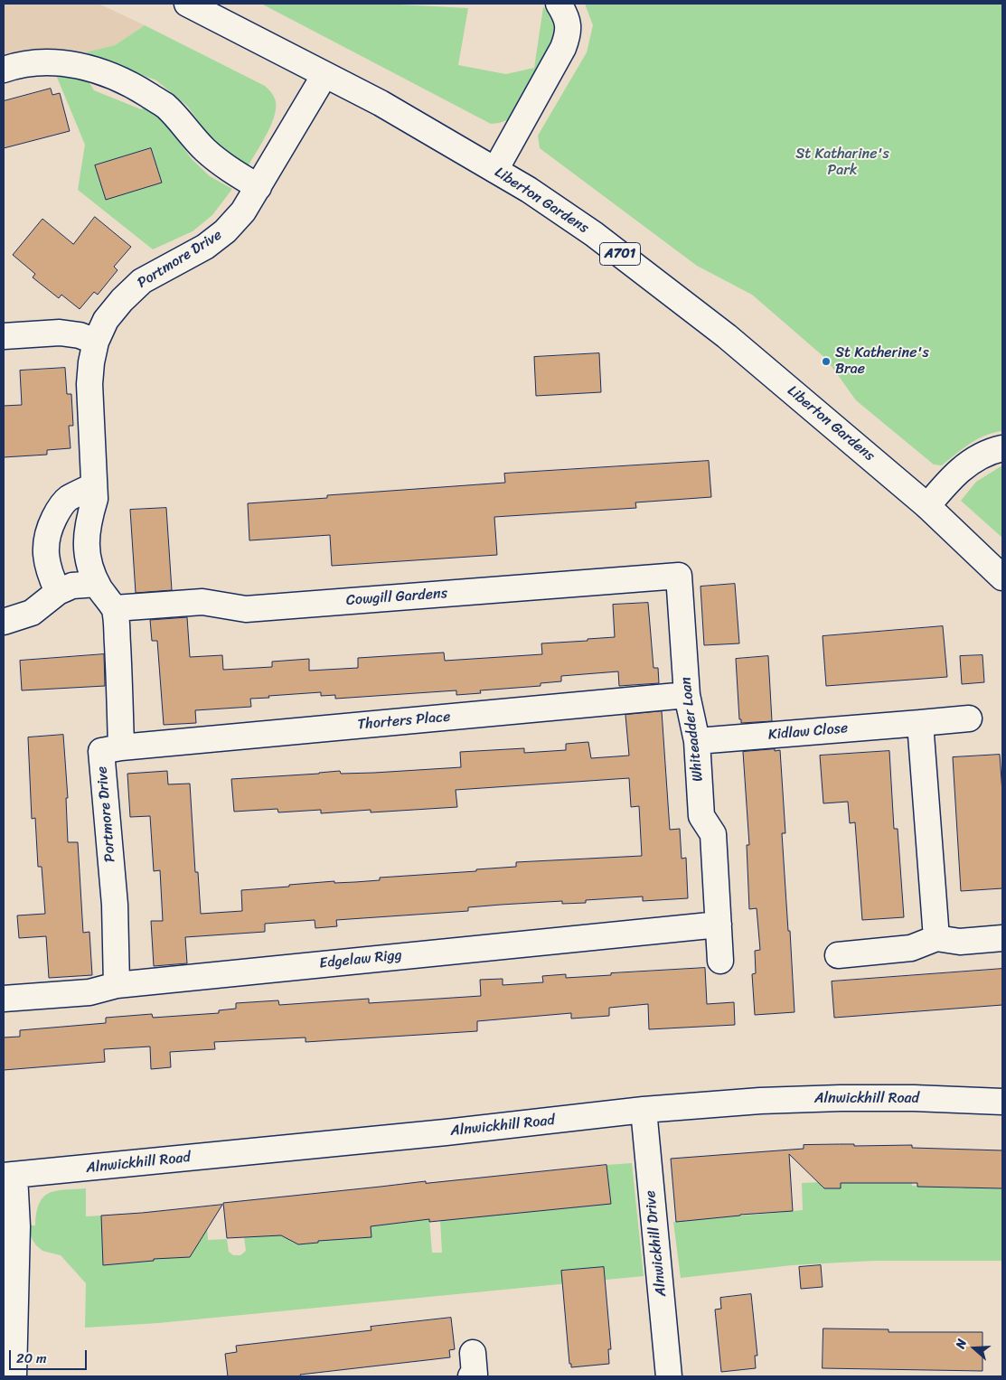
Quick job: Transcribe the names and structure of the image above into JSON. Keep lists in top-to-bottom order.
{
  "streets": {
    "street": [
      "Liberton Gardens",
      "A701",
      "Portmore Drive",
      "Cowgill Gardens",
      "Thorters Place",
      "Whiteadder Loan",
      "Kidlaw Close",
      "Edgelaw Rigg",
      "Alnwickhill Road",
      "Alnwickhill Drive"
    ]
  },
  "crossings": [
    ["Liberton Gardens", "Portmore Drive"],
    ["Portmore Drive", "Cowgill Gardens"],
    ["Portmore Drive", "Thorters Place"],
    ["Portmore Drive", "Edgelaw Rigg"],
    ["Cowgill Gardens", "Whiteadder Loan"],
    ["Thorters Place", "Whiteadder Loan"],
    ["Whiteadder Loan", "Kidlaw Close"],
    ["Whiteadder Loan", "Edgelaw Rigg"],
    ["Alnwickhill Road", "Alnwickhill Drive"]
  ],
  "parks": ["St Katharine's Park"],
  "places": ["St Katherine's Brae"],
  "scale_bar": "20 m",
  "north": "left"
}
